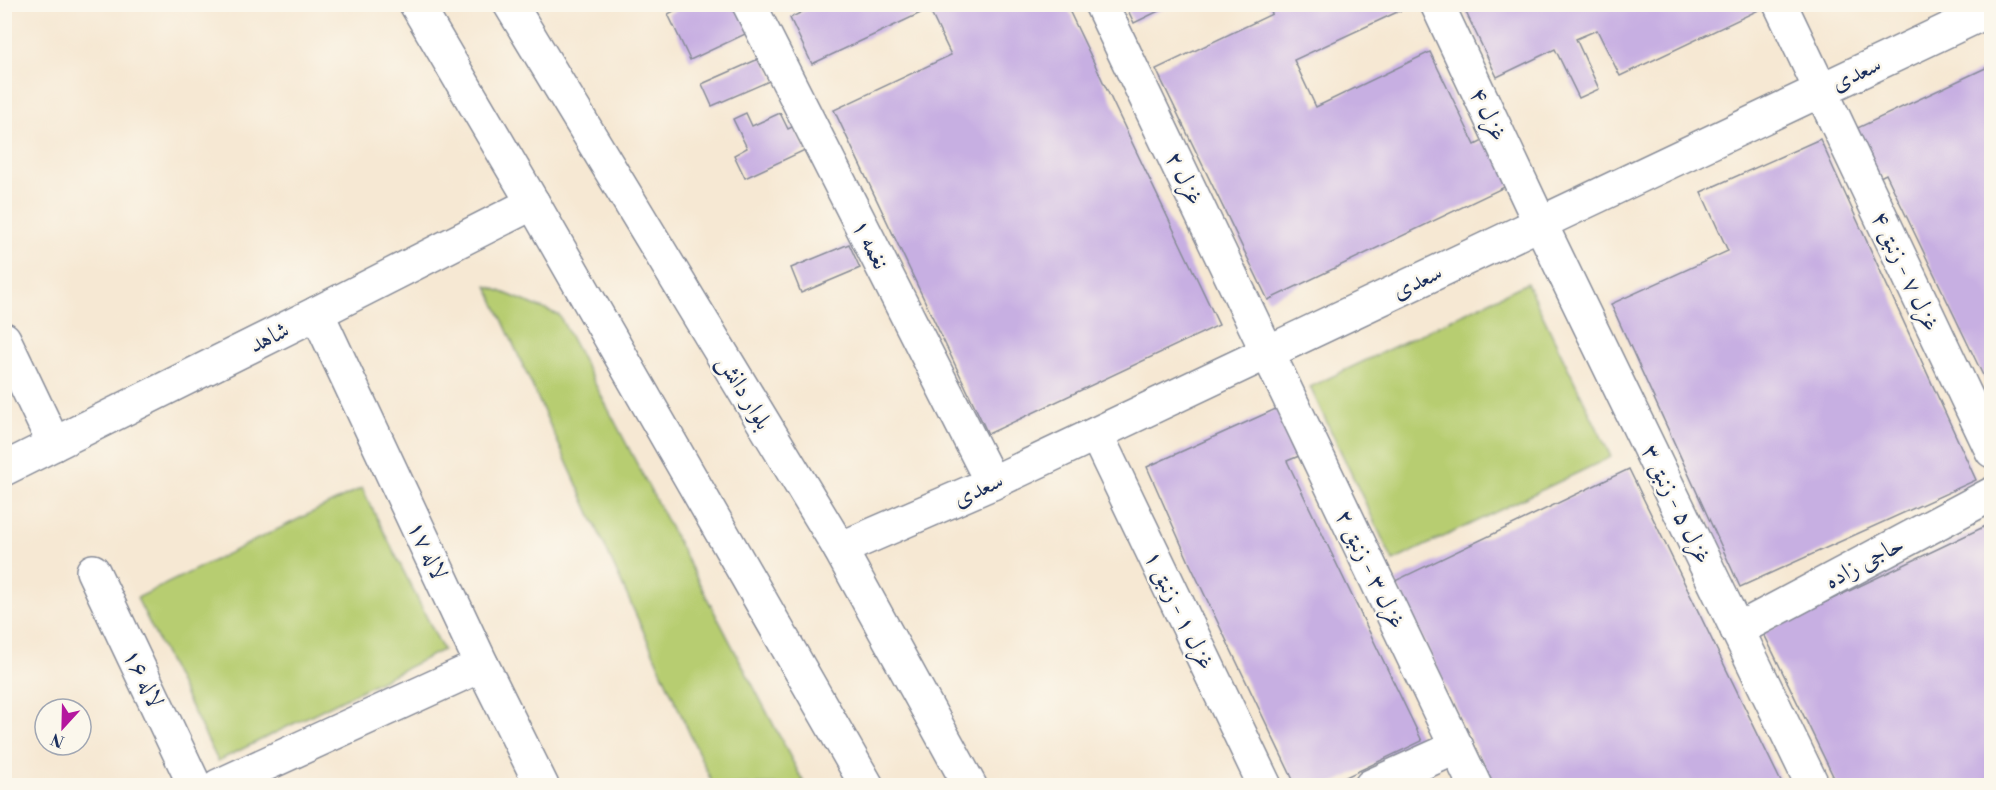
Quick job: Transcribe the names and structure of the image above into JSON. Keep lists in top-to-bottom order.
{
  "streets": {
    "street": [
      "سعدی",
      "غزل ۴",
      "غزل ۲",
      "نغمه ۱",
      "غزل ۷ - زنبق ۴",
      "شاهد",
      "بلوار دانش",
      "غزل ۵ - زنبق ۳",
      "لاله ۱۷",
      "حاجی زاده",
      "غزل ۳ - زنبق ۲",
      "غزل ۱ - زنبق ۱",
      "لاله ۱۶"
    ]
  },
  "crossings": [
    ["سعدی", "غزل ۴"],
    ["سعدی", "غزل ۲"],
    ["سعدی", "نغمه ۱"],
    ["سعدی", "غزل ۷ - زنبق ۴"],
    ["سعدی", "بلوار دانش"],
    ["سعدی", "غزل ۵ - زنبق ۳"],
    ["سعدی", "غزل ۳ - زنبق ۲"],
    ["سعدی", "غزل ۱ - زنبق ۱"],
    ["غزل ۴", "غزل ۵ - زنبق ۳"],
    ["غزل ۲", "غزل ۳ - زنبق ۲"],
    ["شاهد", "لاله ۱۷"],
    ["غزل ۵ - زنبق ۳", "حاجی زاده"]
  ],
  "north": "bottom"
}
